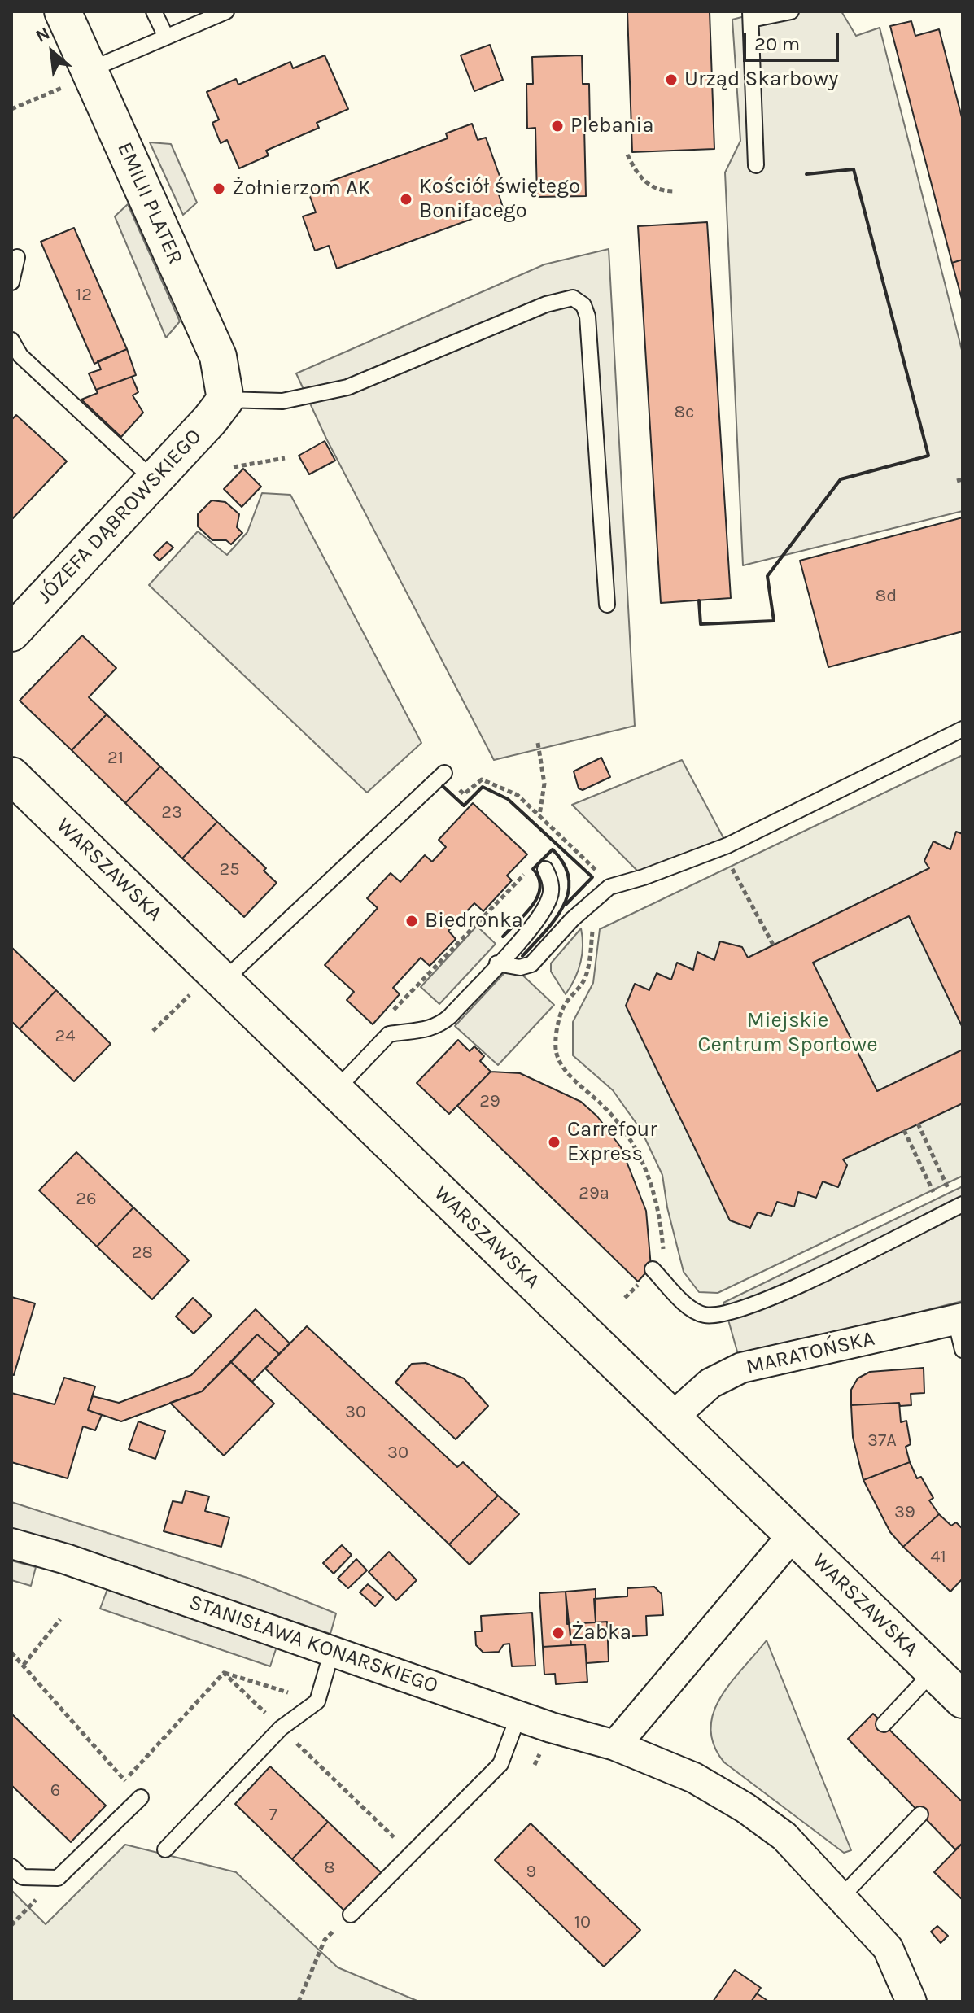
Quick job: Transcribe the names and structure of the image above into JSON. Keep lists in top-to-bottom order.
{
  "streets": {
    "main road": ["EMILII PLATER", "JÓZEFA DĄBROWSKIEGO", "WARSZAWSKA"],
    "street": ["MARATOŃSKA", "STANISŁAWA KONARSKIEGO"]
  },
  "crossings": [
    ["EMILII PLATER", "JÓZEFA DĄBROWSKIEGO"],
    ["WARSZAWSKA", "MARATOŃSKA"]
  ],
  "parks": ["Miejskie Centrum Sportowe"],
  "places": [
    "Urząd Skarbowy",
    "Plebania",
    "Żołnierzom AK",
    "Kościół świętego Bonifacego",
    "Biedronka",
    "Carrefour Express",
    "Żabka"
  ],
  "house_numbers": [
    "12",
    "8c",
    "8d",
    "21",
    "23",
    "25",
    "24",
    "29",
    "29a",
    "26",
    "28",
    "30",
    "37A",
    "30",
    "39",
    "41",
    "6",
    "7",
    "8",
    "9",
    "10"
  ],
  "scale_bar": "20 m",
  "north": "top left"
}
